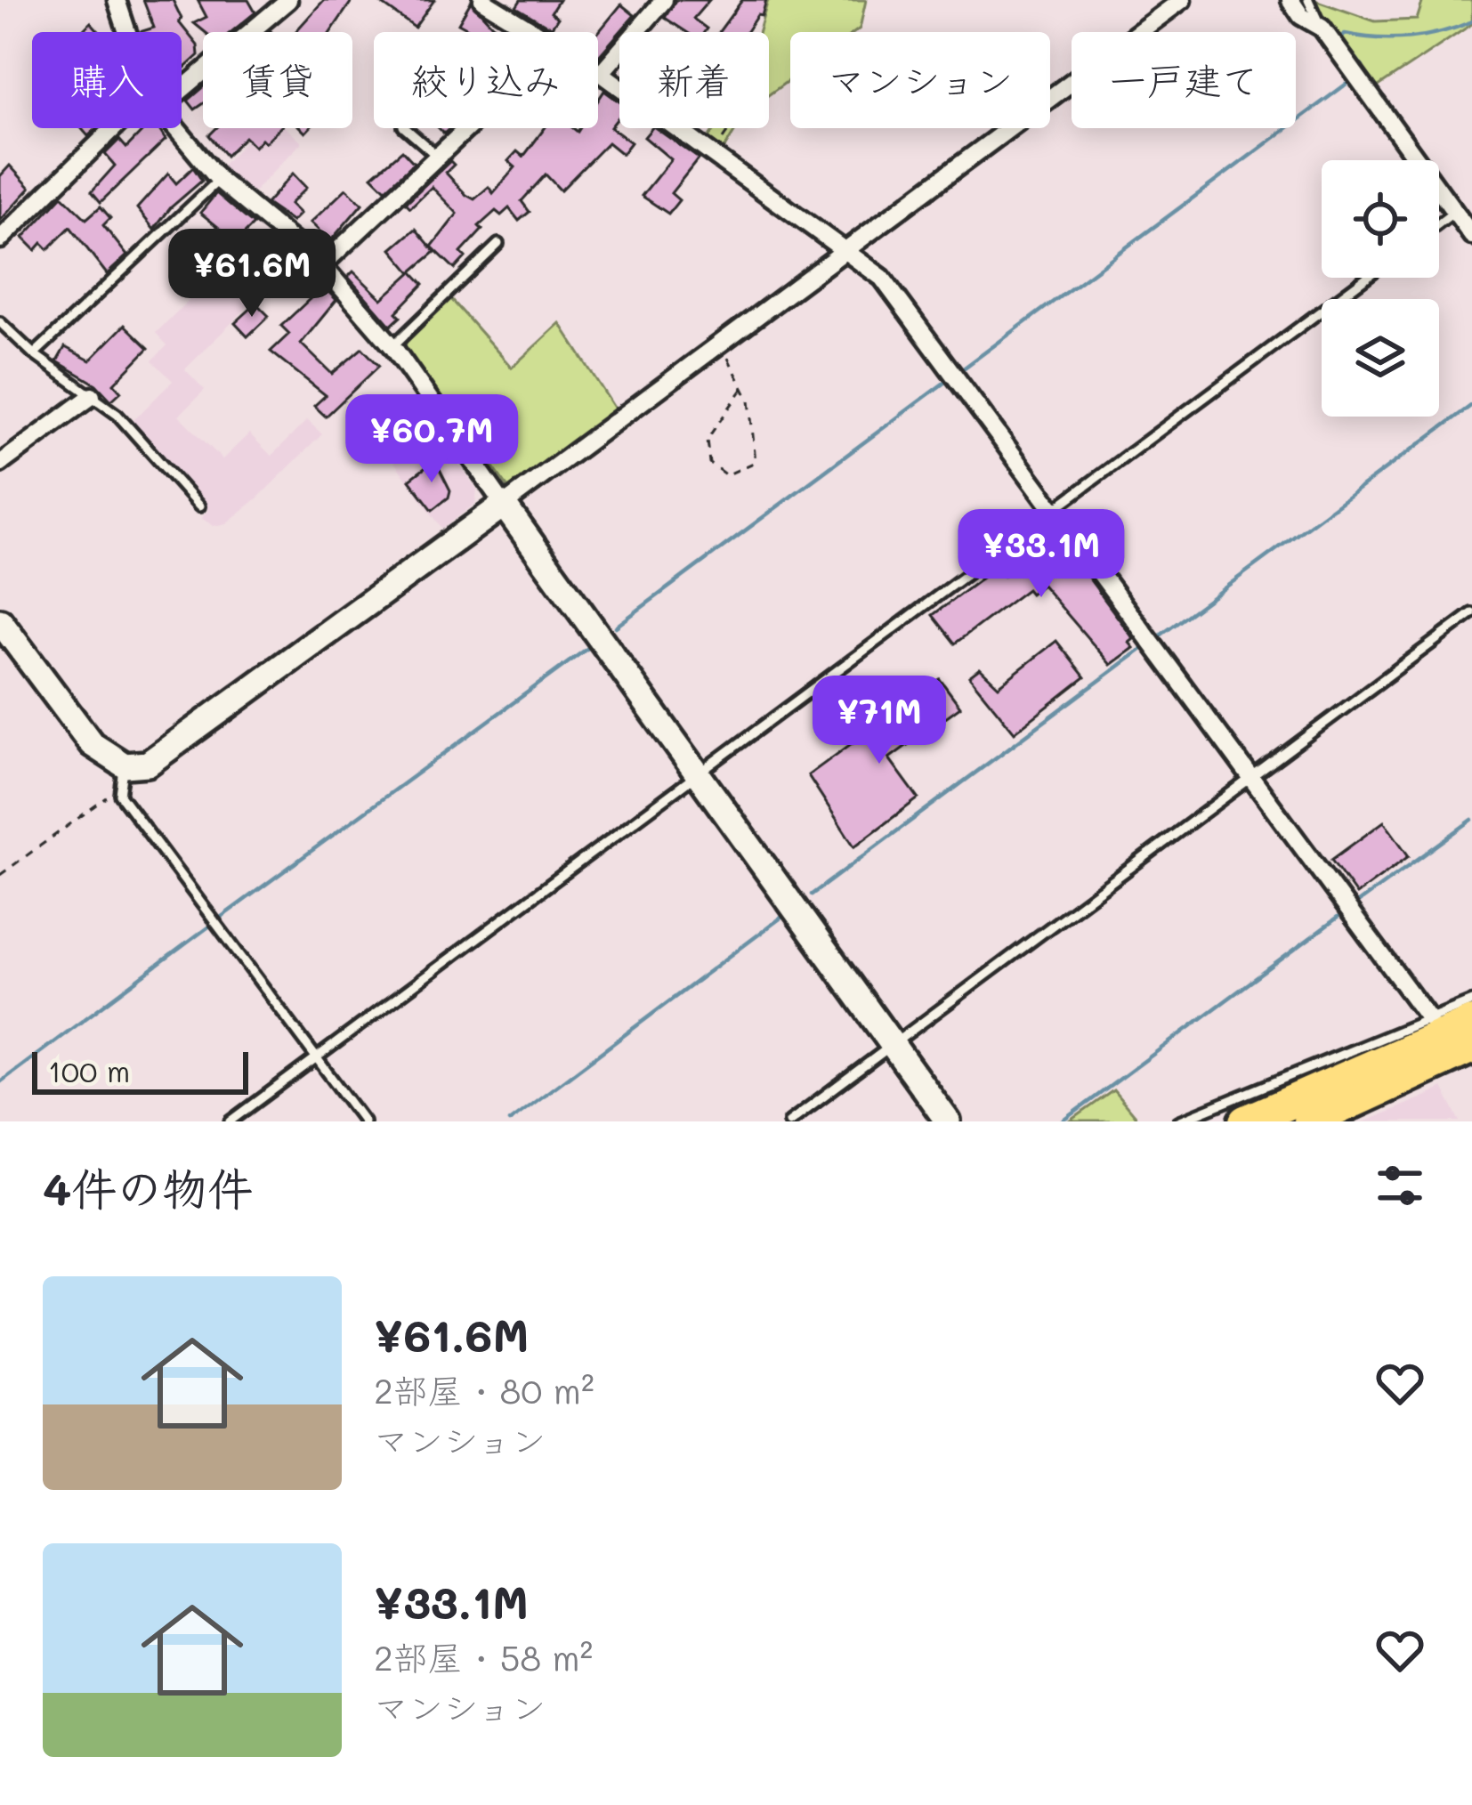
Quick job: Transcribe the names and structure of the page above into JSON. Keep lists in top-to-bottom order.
{
  "scale_bar": "100 m",
  "page": {
    "chip": [
      "購入",
      "賃貸",
      "絞り込み",
      "新着",
      "マンション",
      "一戸建て"
    ],
    "price": [
      "¥61.6M",
      "¥60.7M",
      "¥33.1M",
      "¥71M"
    ],
    "scale": "100 m",
    "heading": "4件の物件",
    "list": [
      {
        "name": "¥61.6M",
        "note": "2部屋 · 80 m² · マンション"
      },
      {
        "name": "¥33.1M",
        "note": "2部屋 · 58 m² · マンション"
      }
    ]
  }
}
